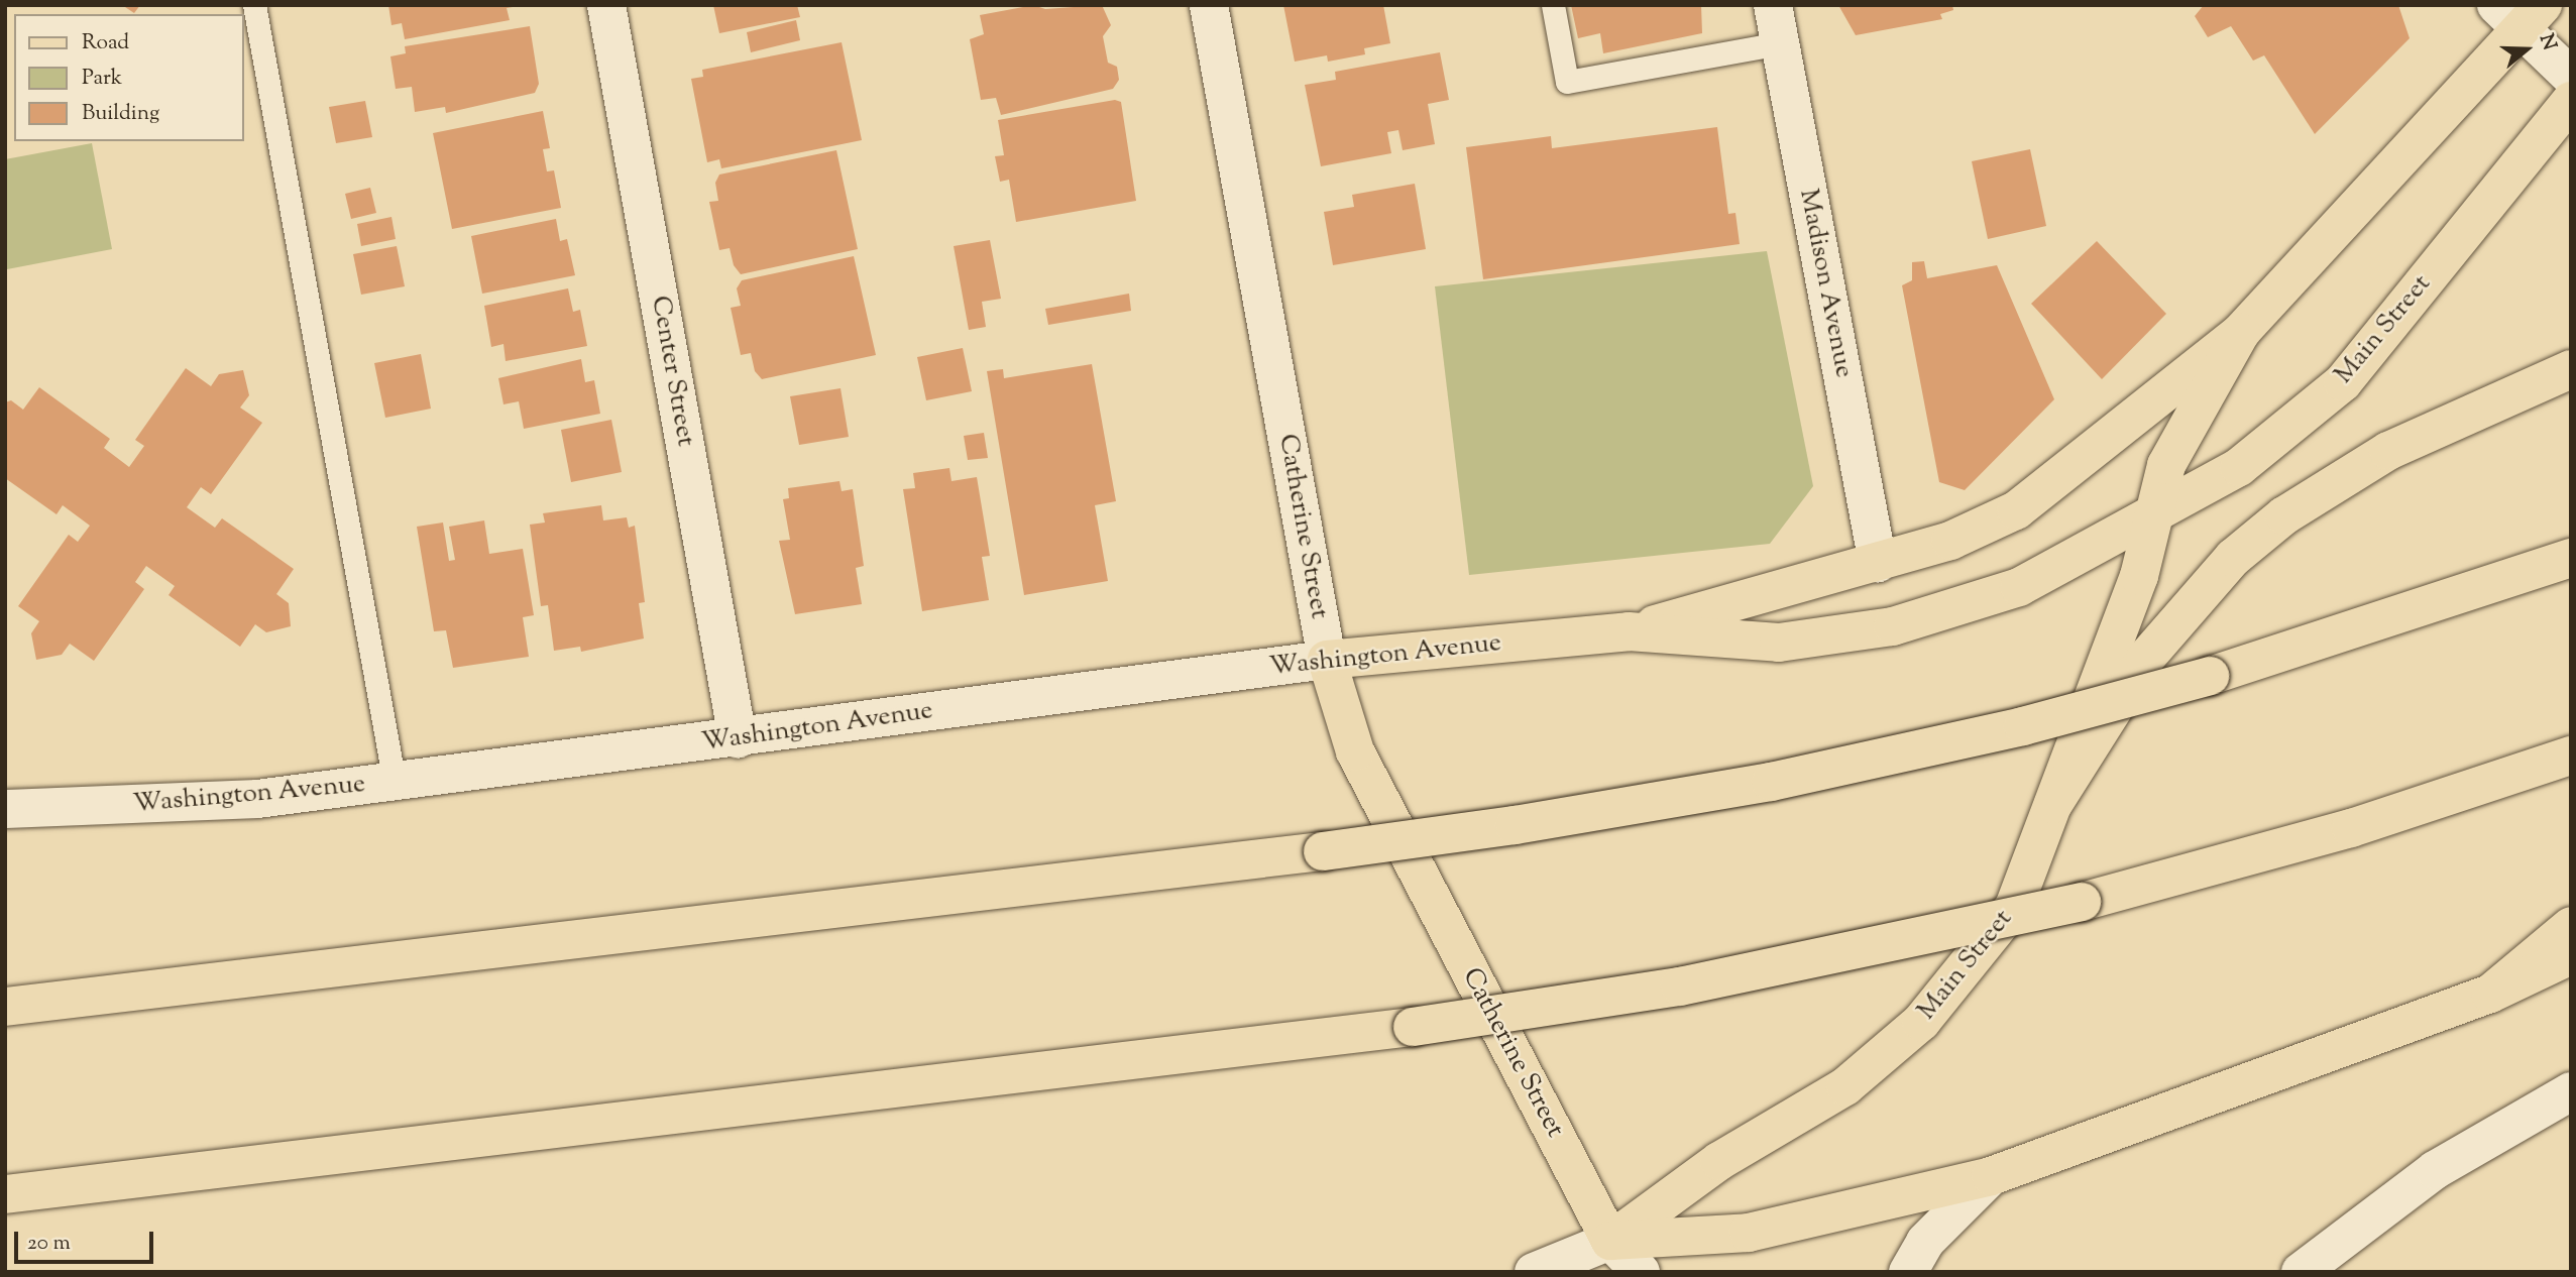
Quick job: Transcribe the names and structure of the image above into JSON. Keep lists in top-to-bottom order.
{
  "streets": {
    "main road": [
      "Madison Avenue",
      "Main Street",
      "Center Street",
      "Catherine Street",
      "Washington Avenue"
    ]
  },
  "crossings": [
    ["Madison Avenue", "Main Street"],
    ["Madison Avenue", "Washington Avenue"],
    ["Main Street", "Catherine Street"],
    ["Main Street", "Washington Avenue"],
    ["Center Street", "Washington Avenue"],
    ["Catherine Street", "Washington Avenue"]
  ],
  "legend": ["Road", "Park", "Building"],
  "scale_bar": "20 m",
  "north": "right"
}
